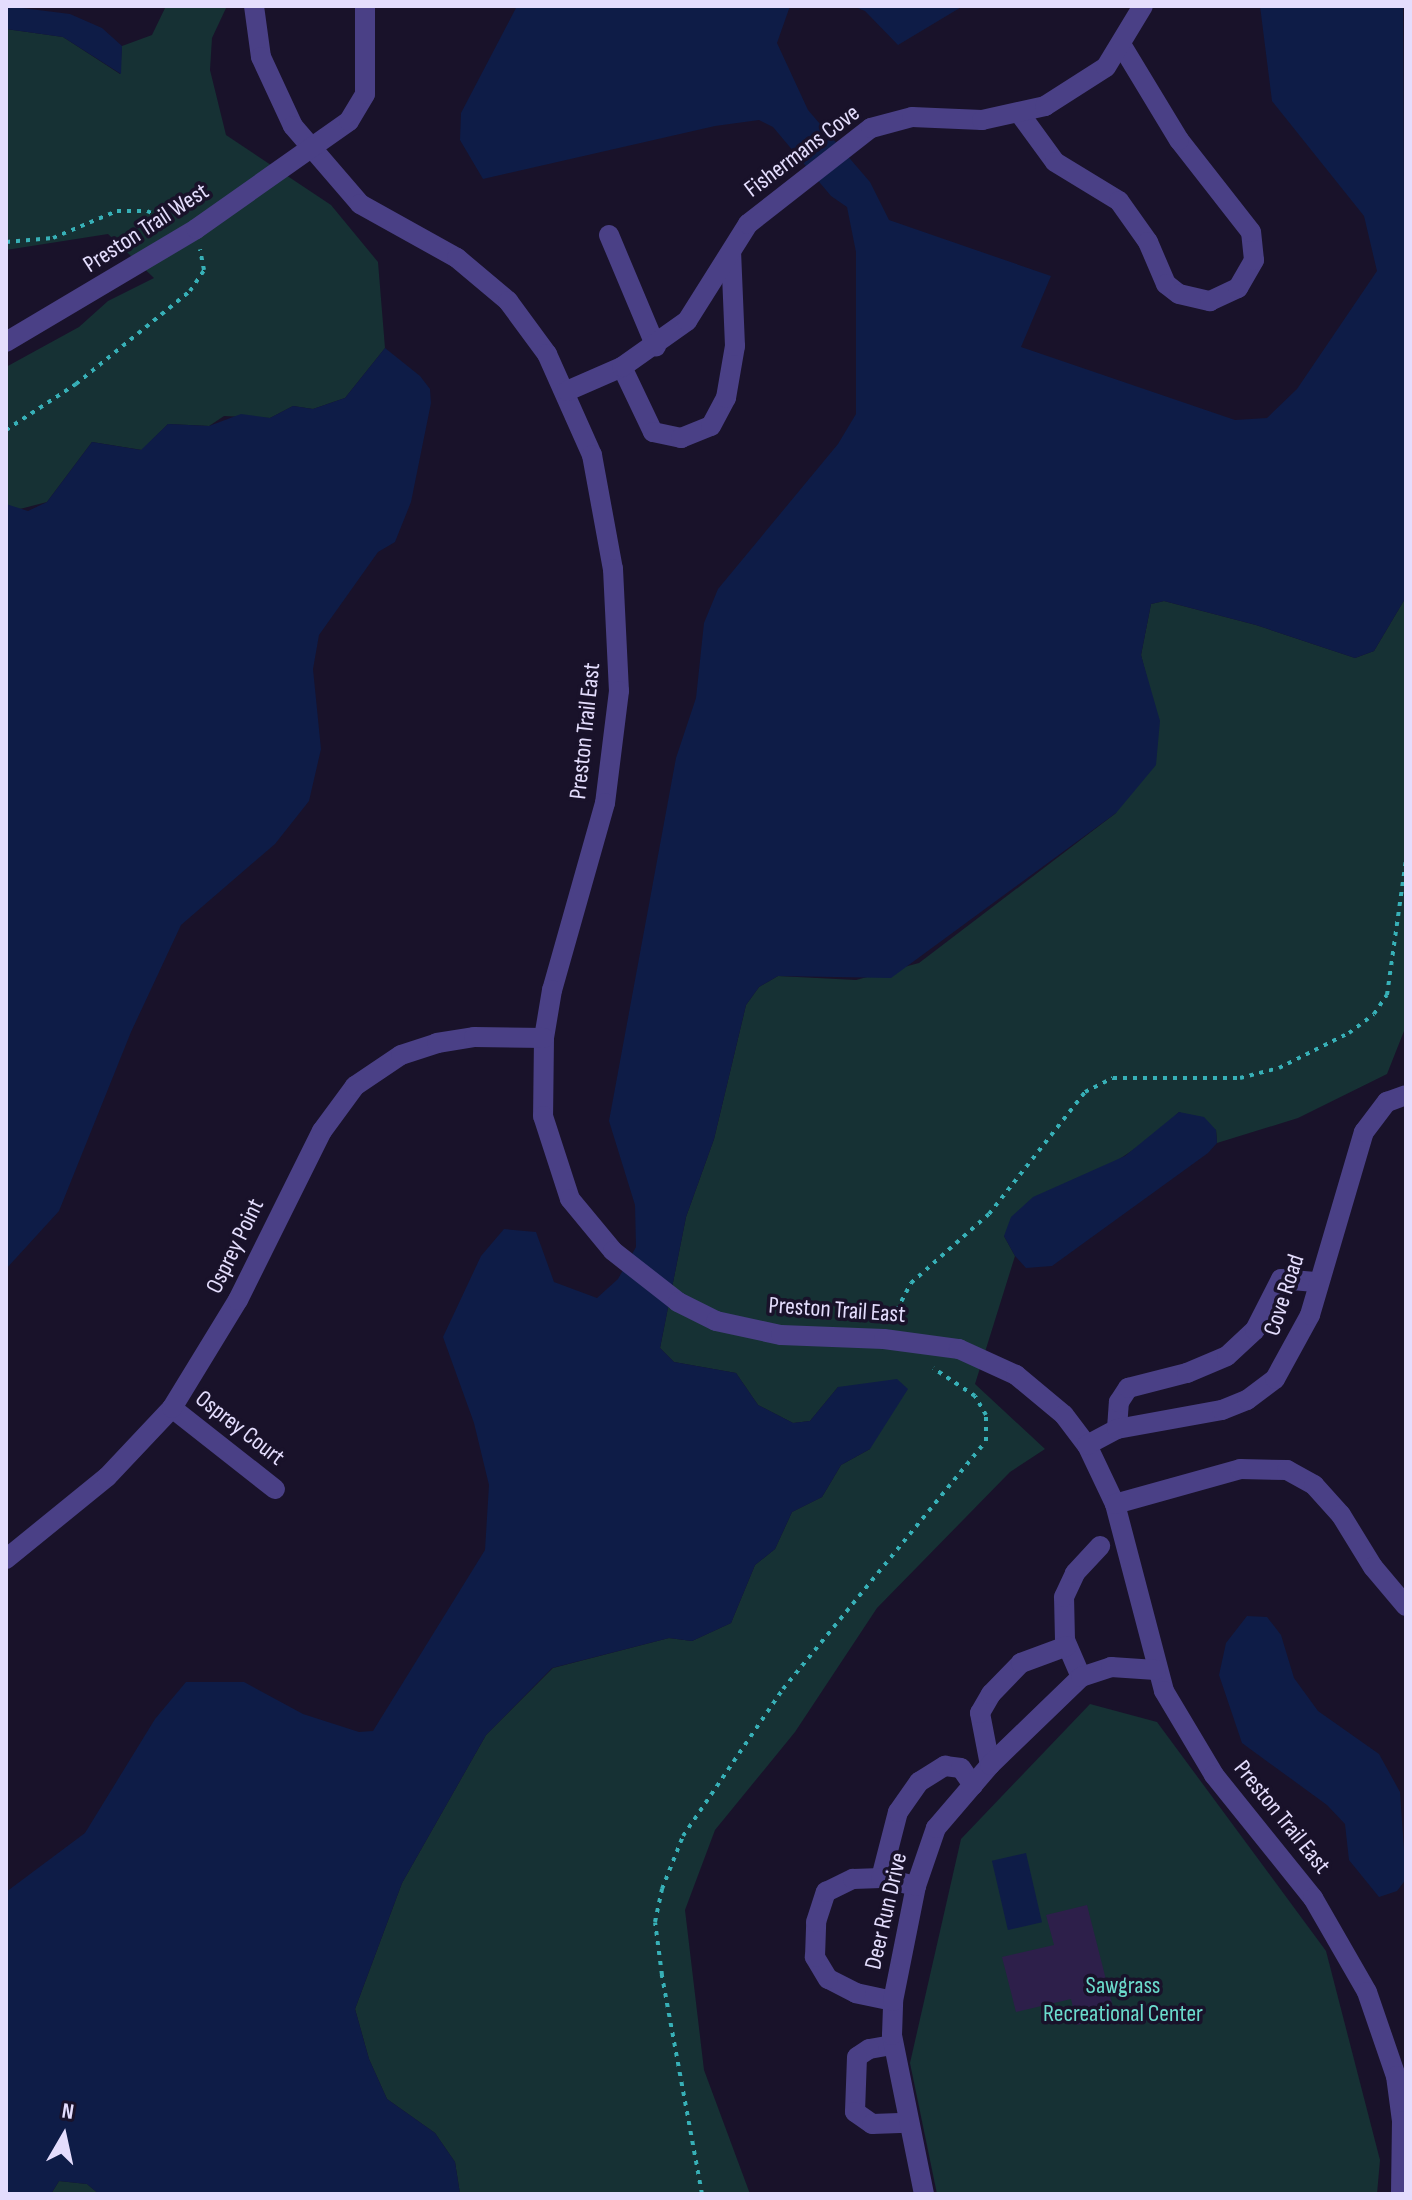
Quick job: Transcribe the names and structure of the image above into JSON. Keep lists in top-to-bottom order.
{
  "streets": {
    "street": [
      "Fishermans Cove",
      "Preston Trail West",
      "Preston Trail East",
      "Osprey Point",
      "Cove Road",
      "Osprey Court",
      "Deer Run Drive"
    ]
  },
  "crossings": [
    ["Fishermans Cove", "Preston Trail East"],
    ["Preston Trail West", "Preston Trail East"],
    ["Preston Trail East", "Osprey Point"],
    ["Preston Trail East", "Cove Road"],
    ["Osprey Point", "Osprey Court"]
  ],
  "parks": ["Sawgrass Recreational Center"],
  "north": "top"
}
